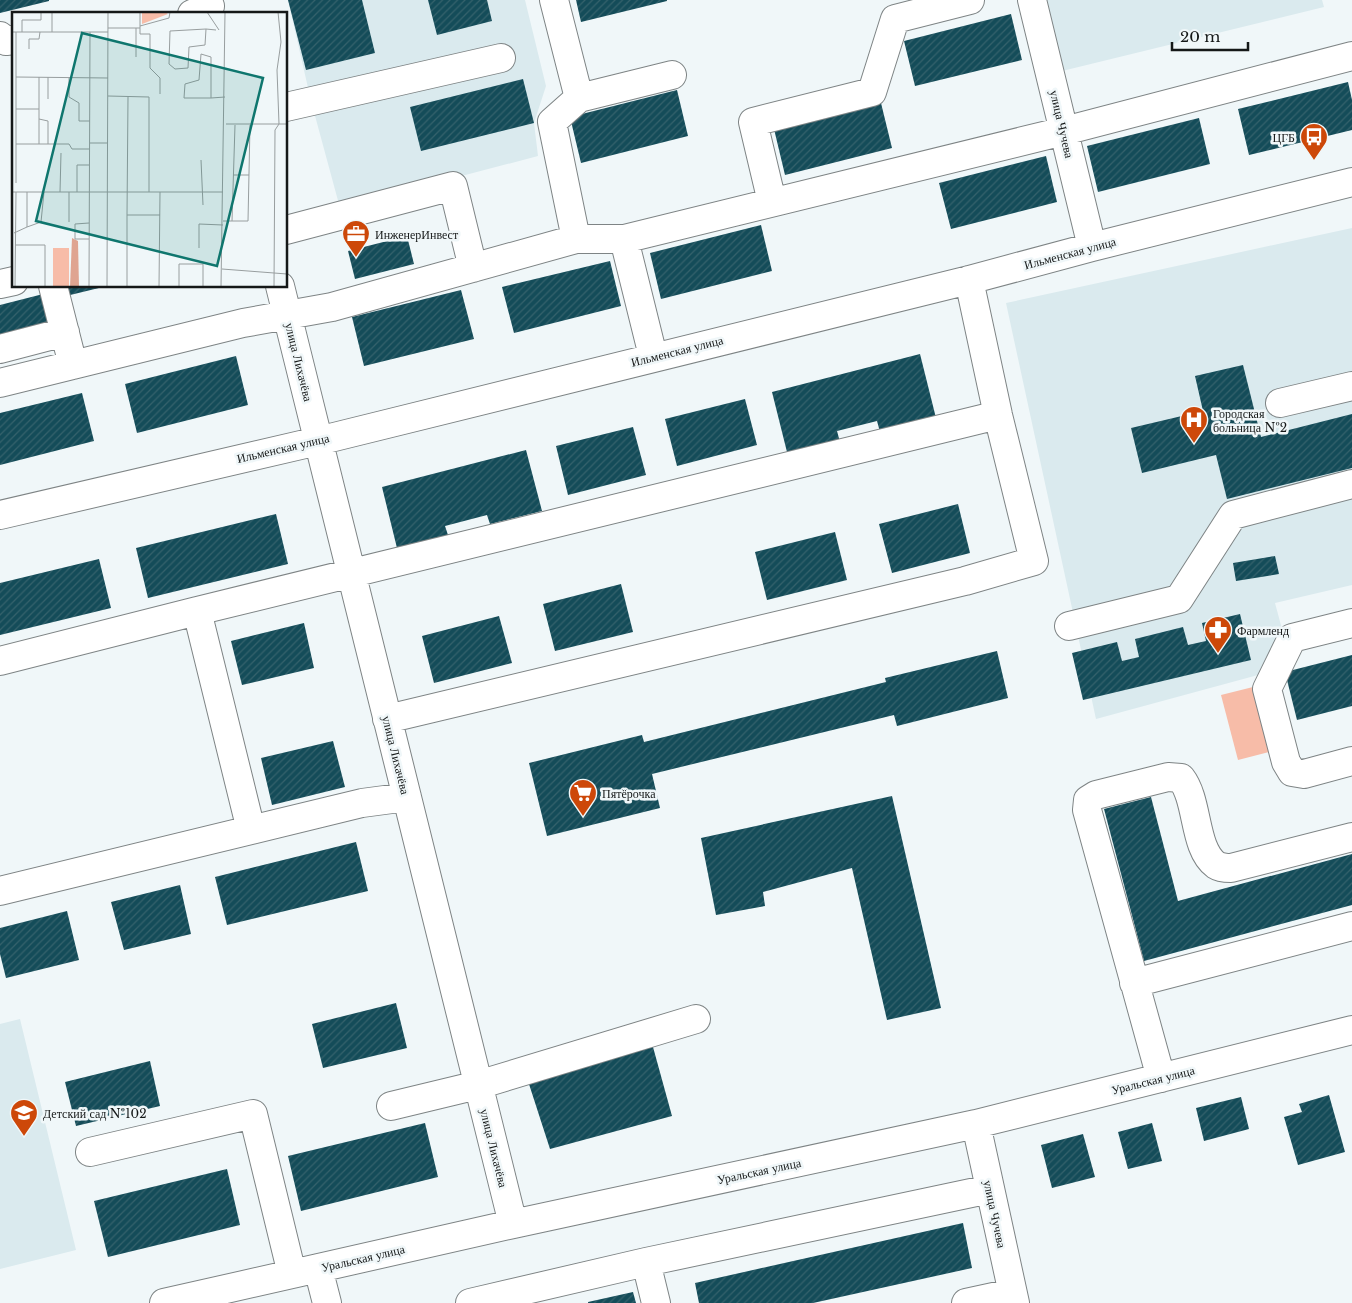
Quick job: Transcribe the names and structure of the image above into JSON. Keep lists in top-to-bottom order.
{
  "streets": {
    "street": [
      "улица Чучева",
      "Ильменская улица",
      "улица Лихачёва",
      "Уральская улица"
    ]
  },
  "crossings": [
    ["улица Чучева", "Ильменская улица"],
    ["улица Чучева", "Уральская улица"],
    ["Ильменская улица", "улица Лихачёва"],
    ["улица Лихачёва", "Уральская улица"]
  ],
  "places": {
    "bus stop": ["ЦГБ"],
    "office": ["ИнженерИнвест"],
    "hospital": ["Городская больница №2"],
    "pharmacy": ["Фармленд"],
    "supermarket": ["Пятёрочка"],
    "school or university": ["Детский сад №102"]
  },
  "scale_bar": "20 m"
}
